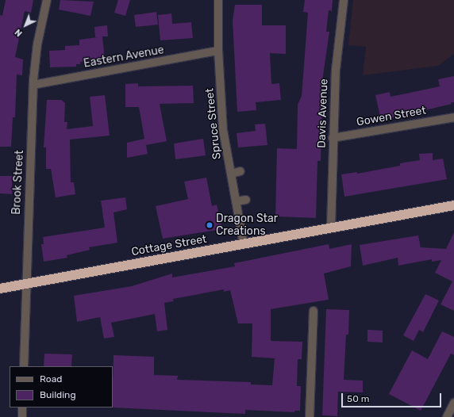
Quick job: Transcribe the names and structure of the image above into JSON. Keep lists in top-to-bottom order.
{
  "streets": {
    "highway": ["Cottage Street"],
    "street": [
      "Eastern Avenue",
      "Davis Avenue",
      "Gowen Street",
      "Spruce Street",
      "Brook Street"
    ]
  },
  "crossings": [
    ["Eastern Avenue", "Spruce Street"],
    ["Eastern Avenue", "Brook Street"],
    ["Davis Avenue", "Gowen Street"],
    ["Davis Avenue", "Cottage Street"],
    ["Spruce Street", "Cottage Street"],
    ["Brook Street", "Cottage Street"]
  ],
  "places": ["Dragon Star Creations"],
  "legend": ["Road", "Building"],
  "scale_bar": "50 m",
  "north": "bottom left"
}
